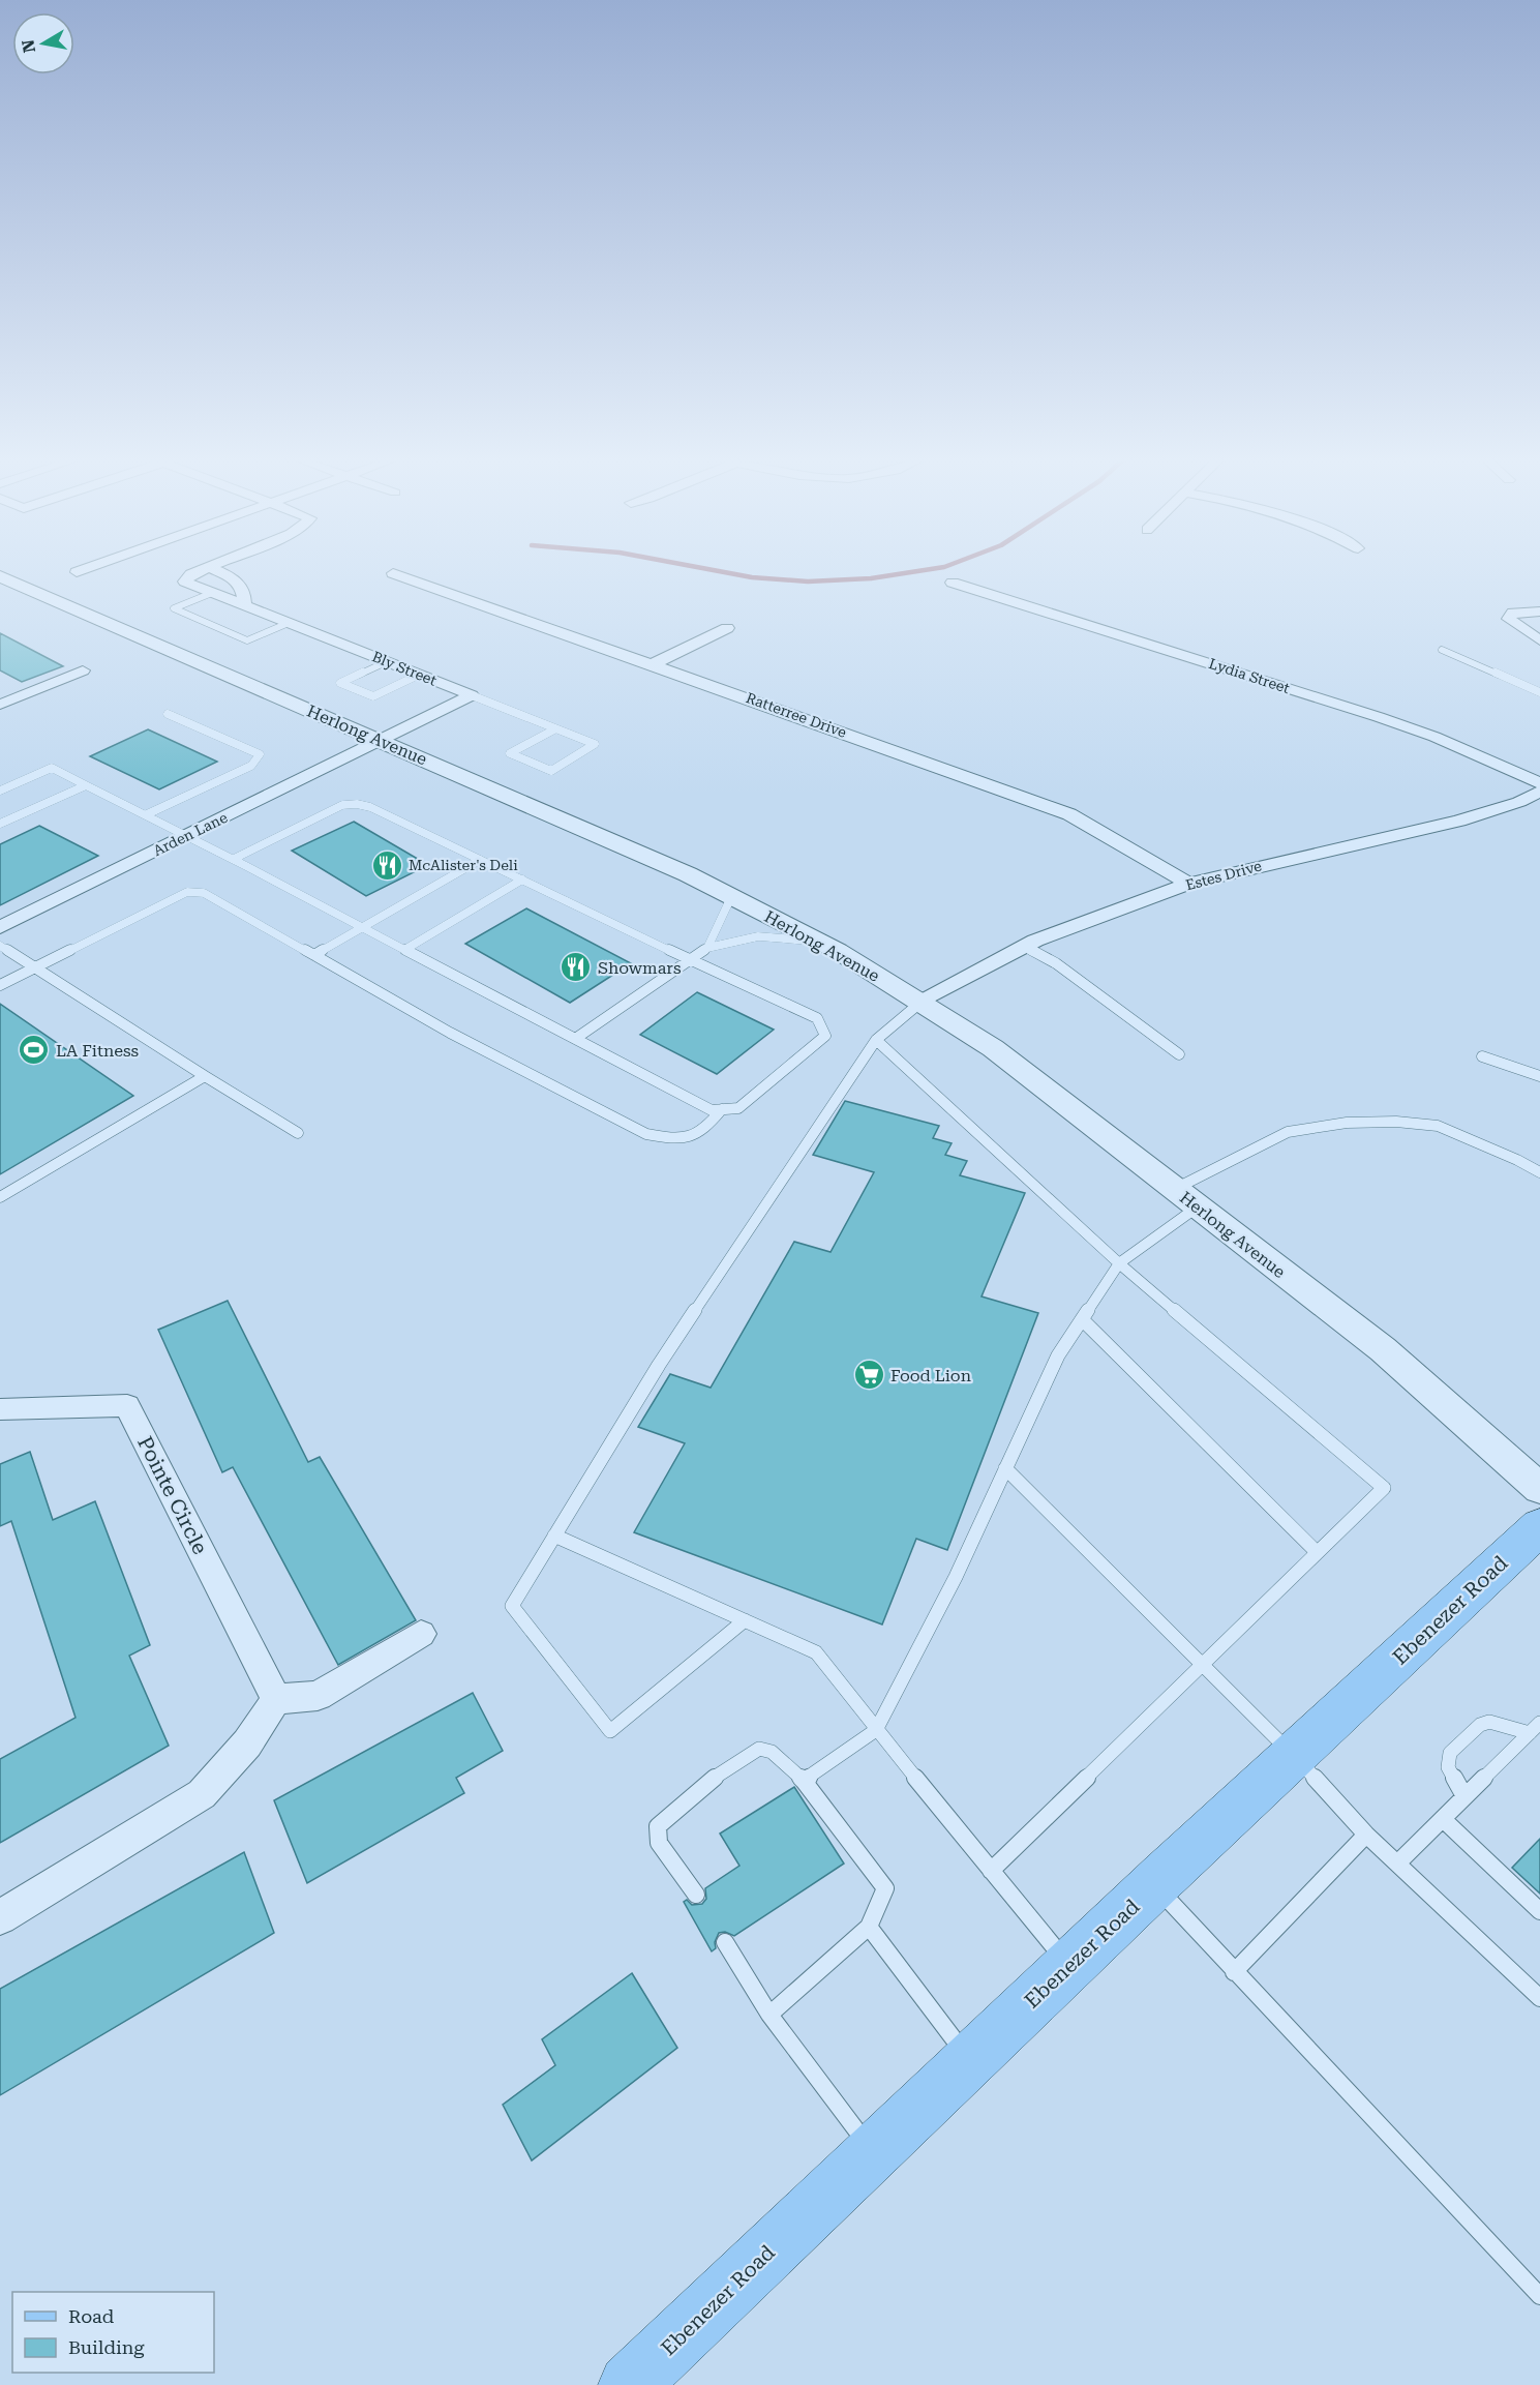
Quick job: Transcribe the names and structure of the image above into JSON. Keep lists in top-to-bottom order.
{
  "streets": {
    "main road": ["Ebenezer Road"],
    "street": [
      "Bly Street",
      "Lydia Street",
      "Ratterree Drive",
      "Herlong Avenue",
      "Arden Lane",
      "Estes Drive",
      "Pointe Circle"
    ]
  },
  "crossings": [
    ["Bly Street", "Herlong Avenue"],
    ["Bly Street", "Arden Lane"],
    ["Ratterree Drive", "Estes Drive"],
    ["Herlong Avenue", "Arden Lane"],
    ["Herlong Avenue", "Estes Drive"]
  ],
  "places": {
    "restaurant": ["McAlister's Deli", "Showmars"],
    "sports": ["LA Fitness"],
    "supermarket": ["Food Lion"]
  },
  "legend": ["Road", "Building"],
  "north": "left"
}
